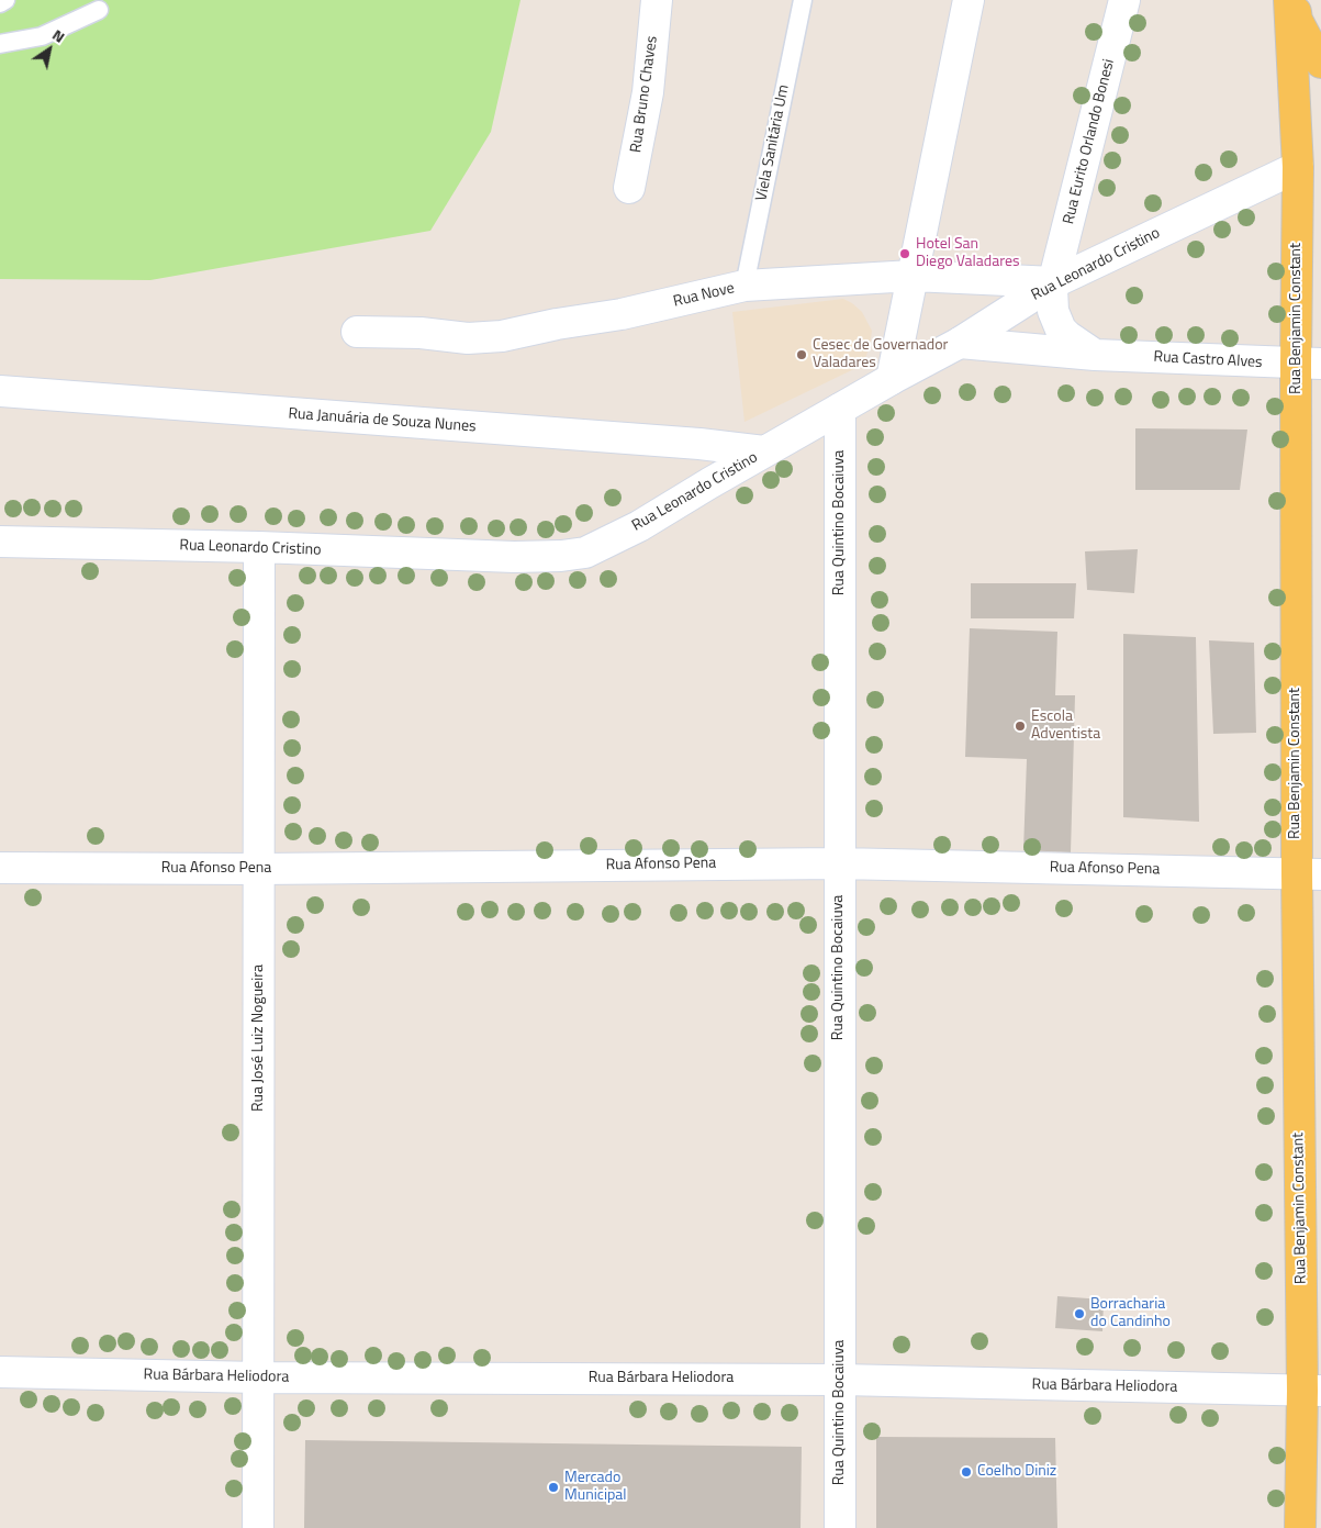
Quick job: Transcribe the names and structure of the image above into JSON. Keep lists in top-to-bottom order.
{
  "streets": {
    "main road": ["Rua Benjamin Constant"],
    "street": [
      "Rua Bruno Chaves",
      "Rua Eurito Orlando Bonesi",
      "Rua Leonardo Cristino",
      "Rua Nove",
      "Rua Castro Alves",
      "Rua Januária de Souza Nunes",
      "Rua Quintino Bocaiuva",
      "Rua Afonso Pena",
      "Rua José Luiz Nogueira",
      "Rua Bárbara Heliodora"
    ],
    "lane": ["Viela Sanitária Um"]
  },
  "crossings": [
    ["Rua Eurito Orlando Bonesi", "Rua Leonardo Cristino"],
    ["Rua Eurito Orlando Bonesi", "Rua Nove"],
    ["Viela Sanitária Um", "Rua Nove"],
    ["Rua Leonardo Cristino", "Rua Nove"],
    ["Rua Leonardo Cristino", "Rua Benjamin Constant"],
    ["Rua Leonardo Cristino", "Rua Castro Alves"],
    ["Rua Leonardo Cristino", "Rua Januária de Souza Nunes"],
    ["Rua Leonardo Cristino", "Rua Quintino Bocaiuva"],
    ["Rua Leonardo Cristino", "Rua José Luiz Nogueira"],
    ["Rua Benjamin Constant", "Rua Castro Alves"],
    ["Rua Benjamin Constant", "Rua Afonso Pena"],
    ["Rua Benjamin Constant", "Rua Bárbara Heliodora"],
    ["Rua Quintino Bocaiuva", "Rua Afonso Pena"],
    ["Rua Quintino Bocaiuva", "Rua Bárbara Heliodora"],
    ["Rua Afonso Pena", "Rua José Luiz Nogueira"],
    ["Rua José Luiz Nogueira", "Rua Bárbara Heliodora"]
  ],
  "places": [
    "Hotel San Diego Valadares",
    "Cesec de Governador Valadares",
    "Escola Adventista",
    "Borracharia do Candinho",
    "Coelho Diniz",
    "Mercado Municipal"
  ],
  "north": "top right"
}
